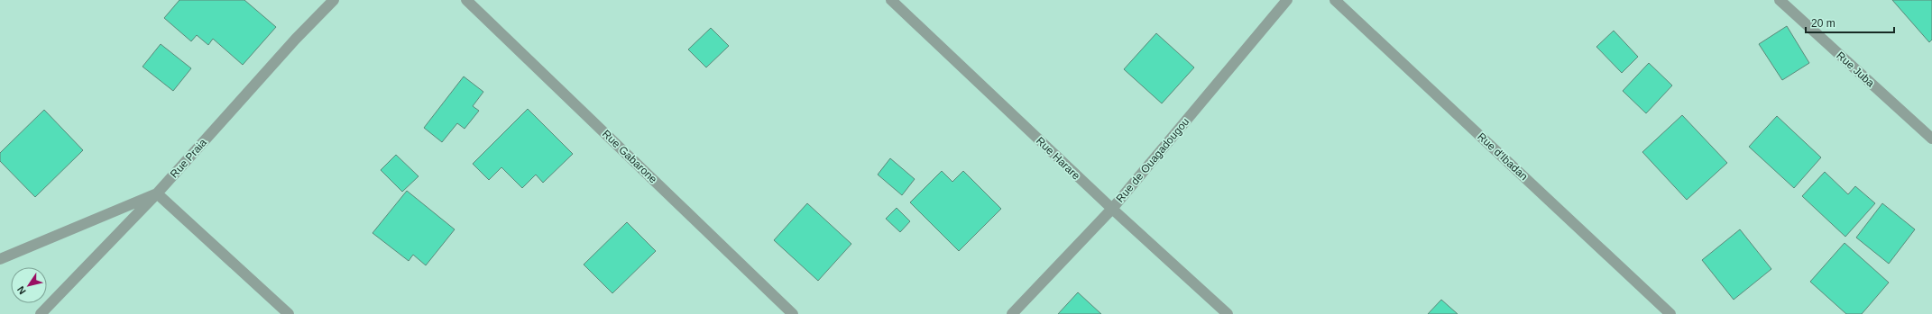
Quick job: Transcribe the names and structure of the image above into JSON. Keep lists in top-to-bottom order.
{
  "streets": {
    "street": [
      "Rue Juba",
      "Rue Gabarone",
      "Rue d'Ibadan",
      "Rue Praia",
      "Rue Harare",
      "Rue de Ouagadougou"
    ]
  },
  "crossings": [
    ["Rue Harare", "Rue de Ouagadougou"]
  ],
  "scale_bar": "20 m",
  "north": "bottom left"
}
